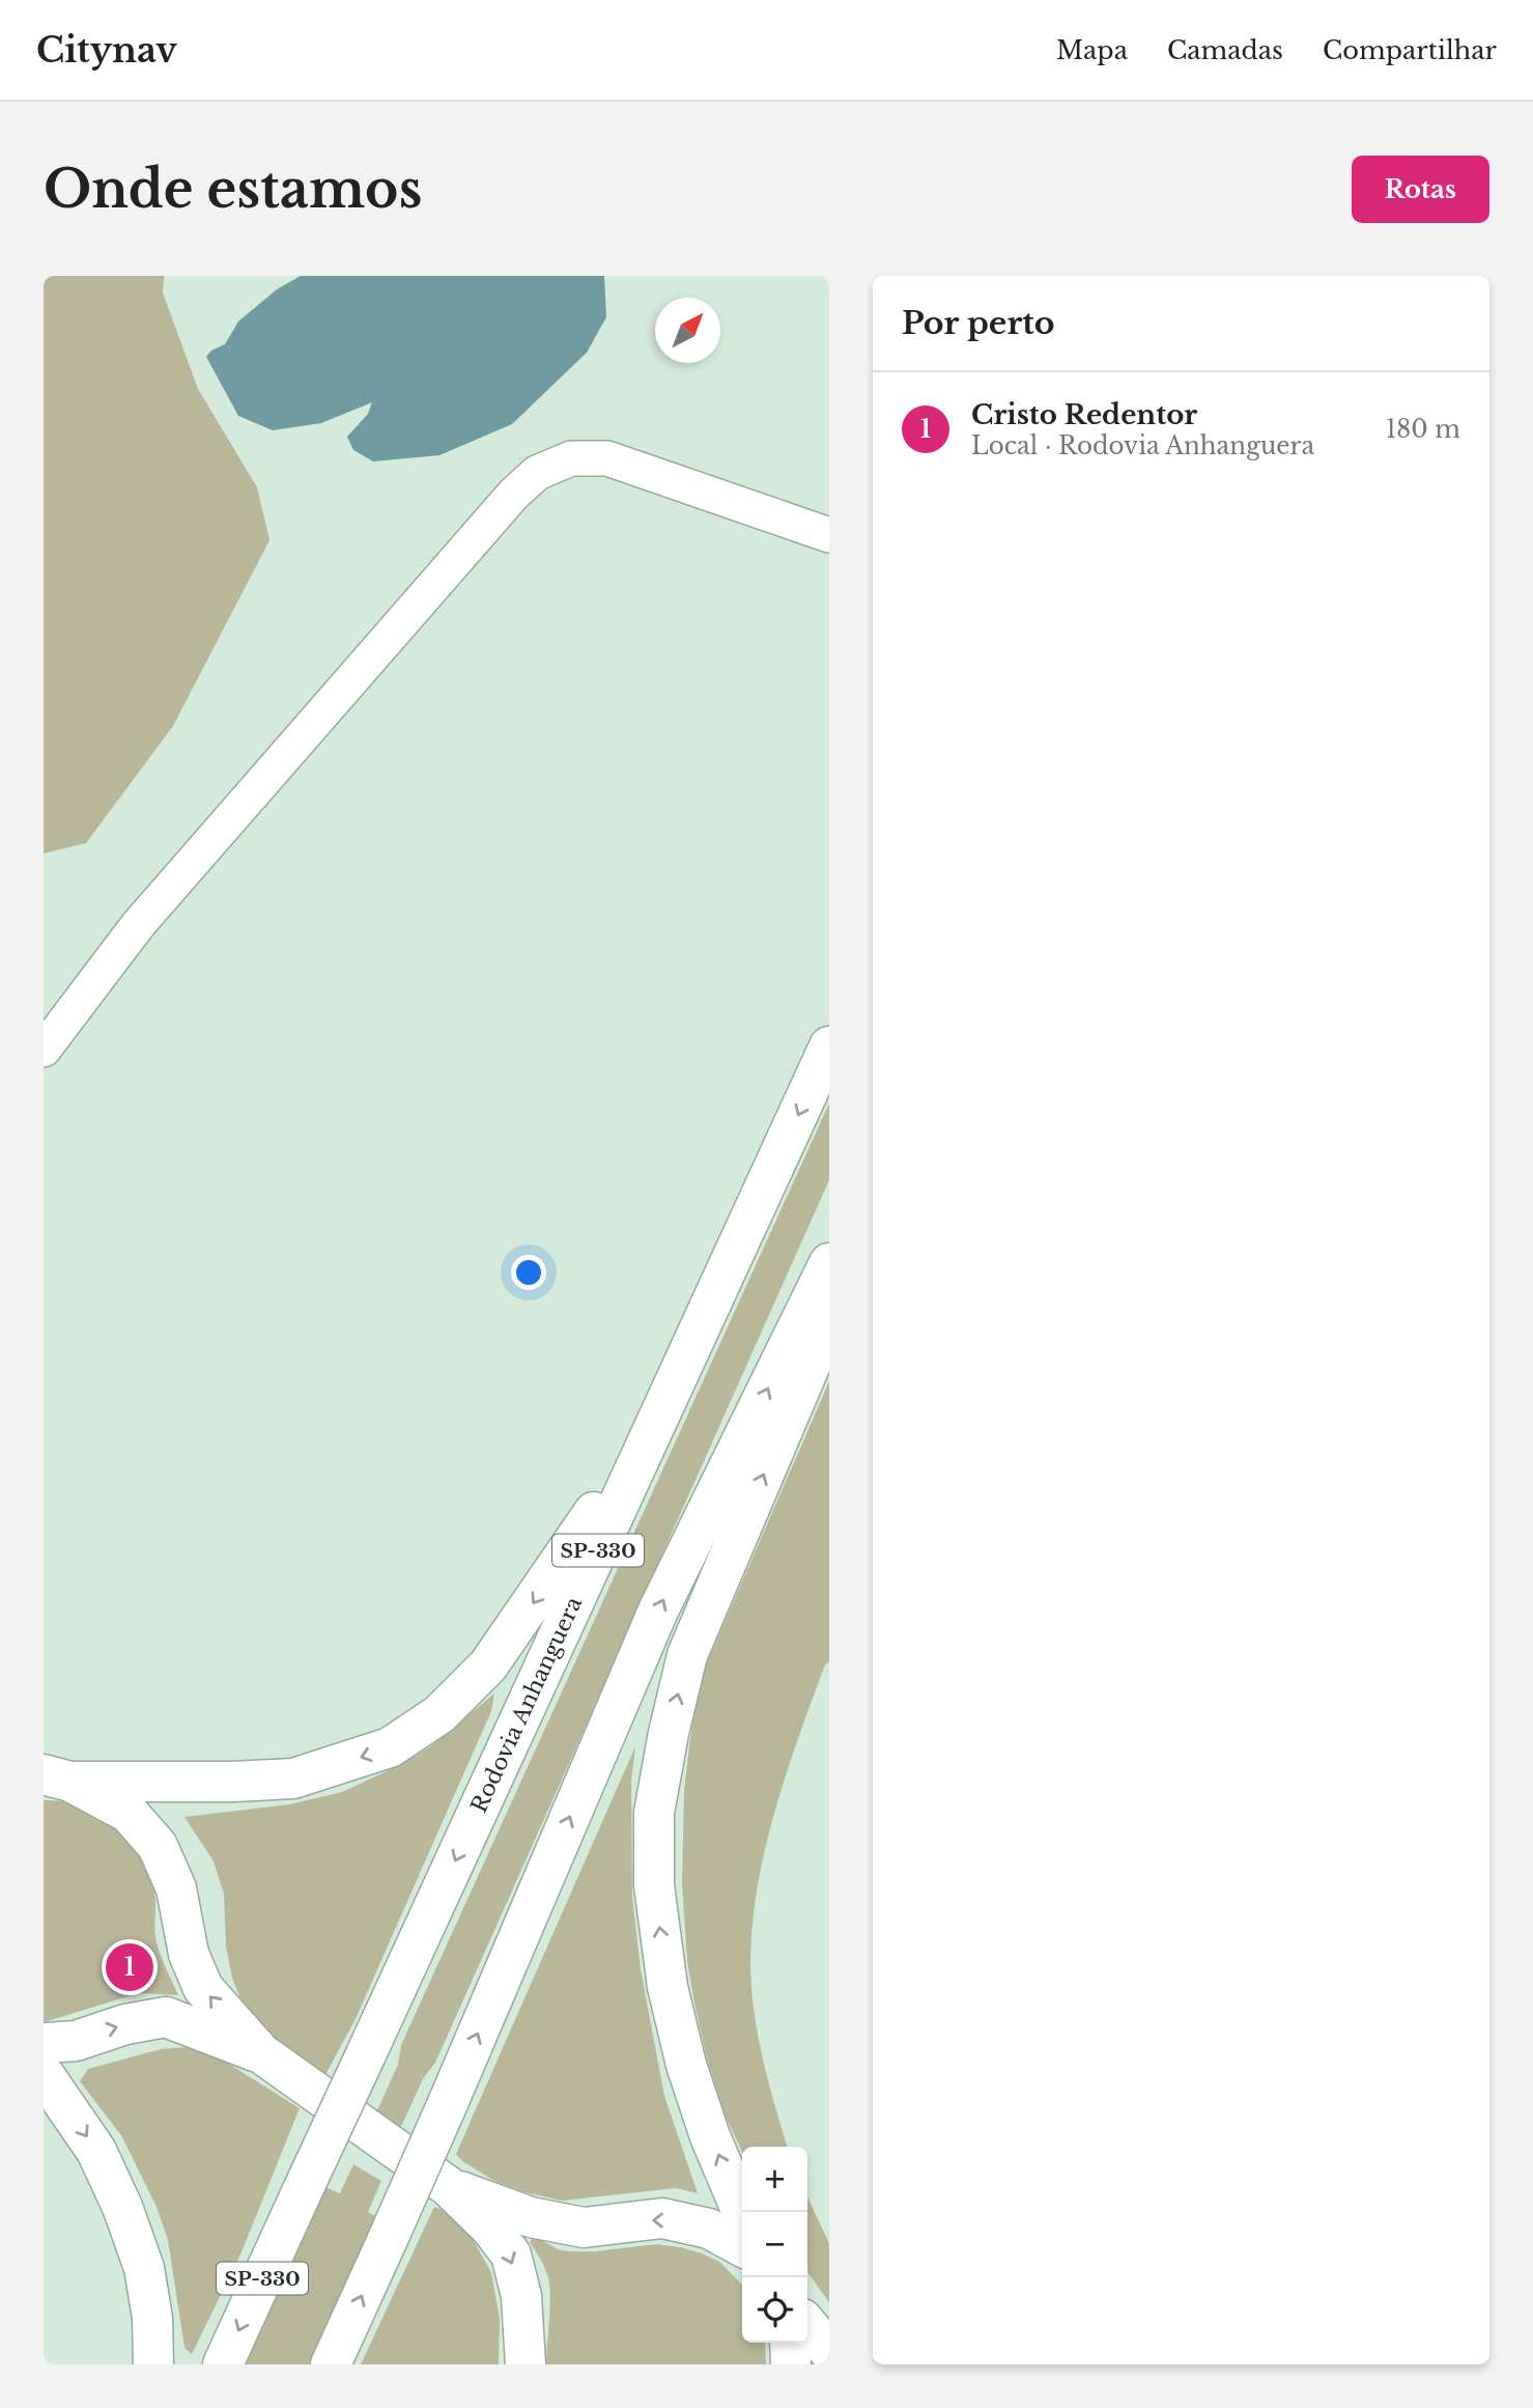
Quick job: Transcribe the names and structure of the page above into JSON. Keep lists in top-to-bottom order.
{
  "streets": {
    "main road": ["SP-330", "Rodovia Anhanguera"]
  },
  "north": "top right",
  "page": {
    "header": "Citynav",
    "nav": ["Mapa", "Camadas", "Compartilhar"],
    "buttons": "Rotas",
    "title": "Onde estamos",
    "heading": "Por perto",
    "list": [
      {
        "mark": "1",
        "name": "Cristo Redentor",
        "note": "Local · Rodovia Anhanguera",
        "value": "180 m"
      }
    ],
    "pins": "1",
    "map_buttons": ["+", "−"]
  }
}
